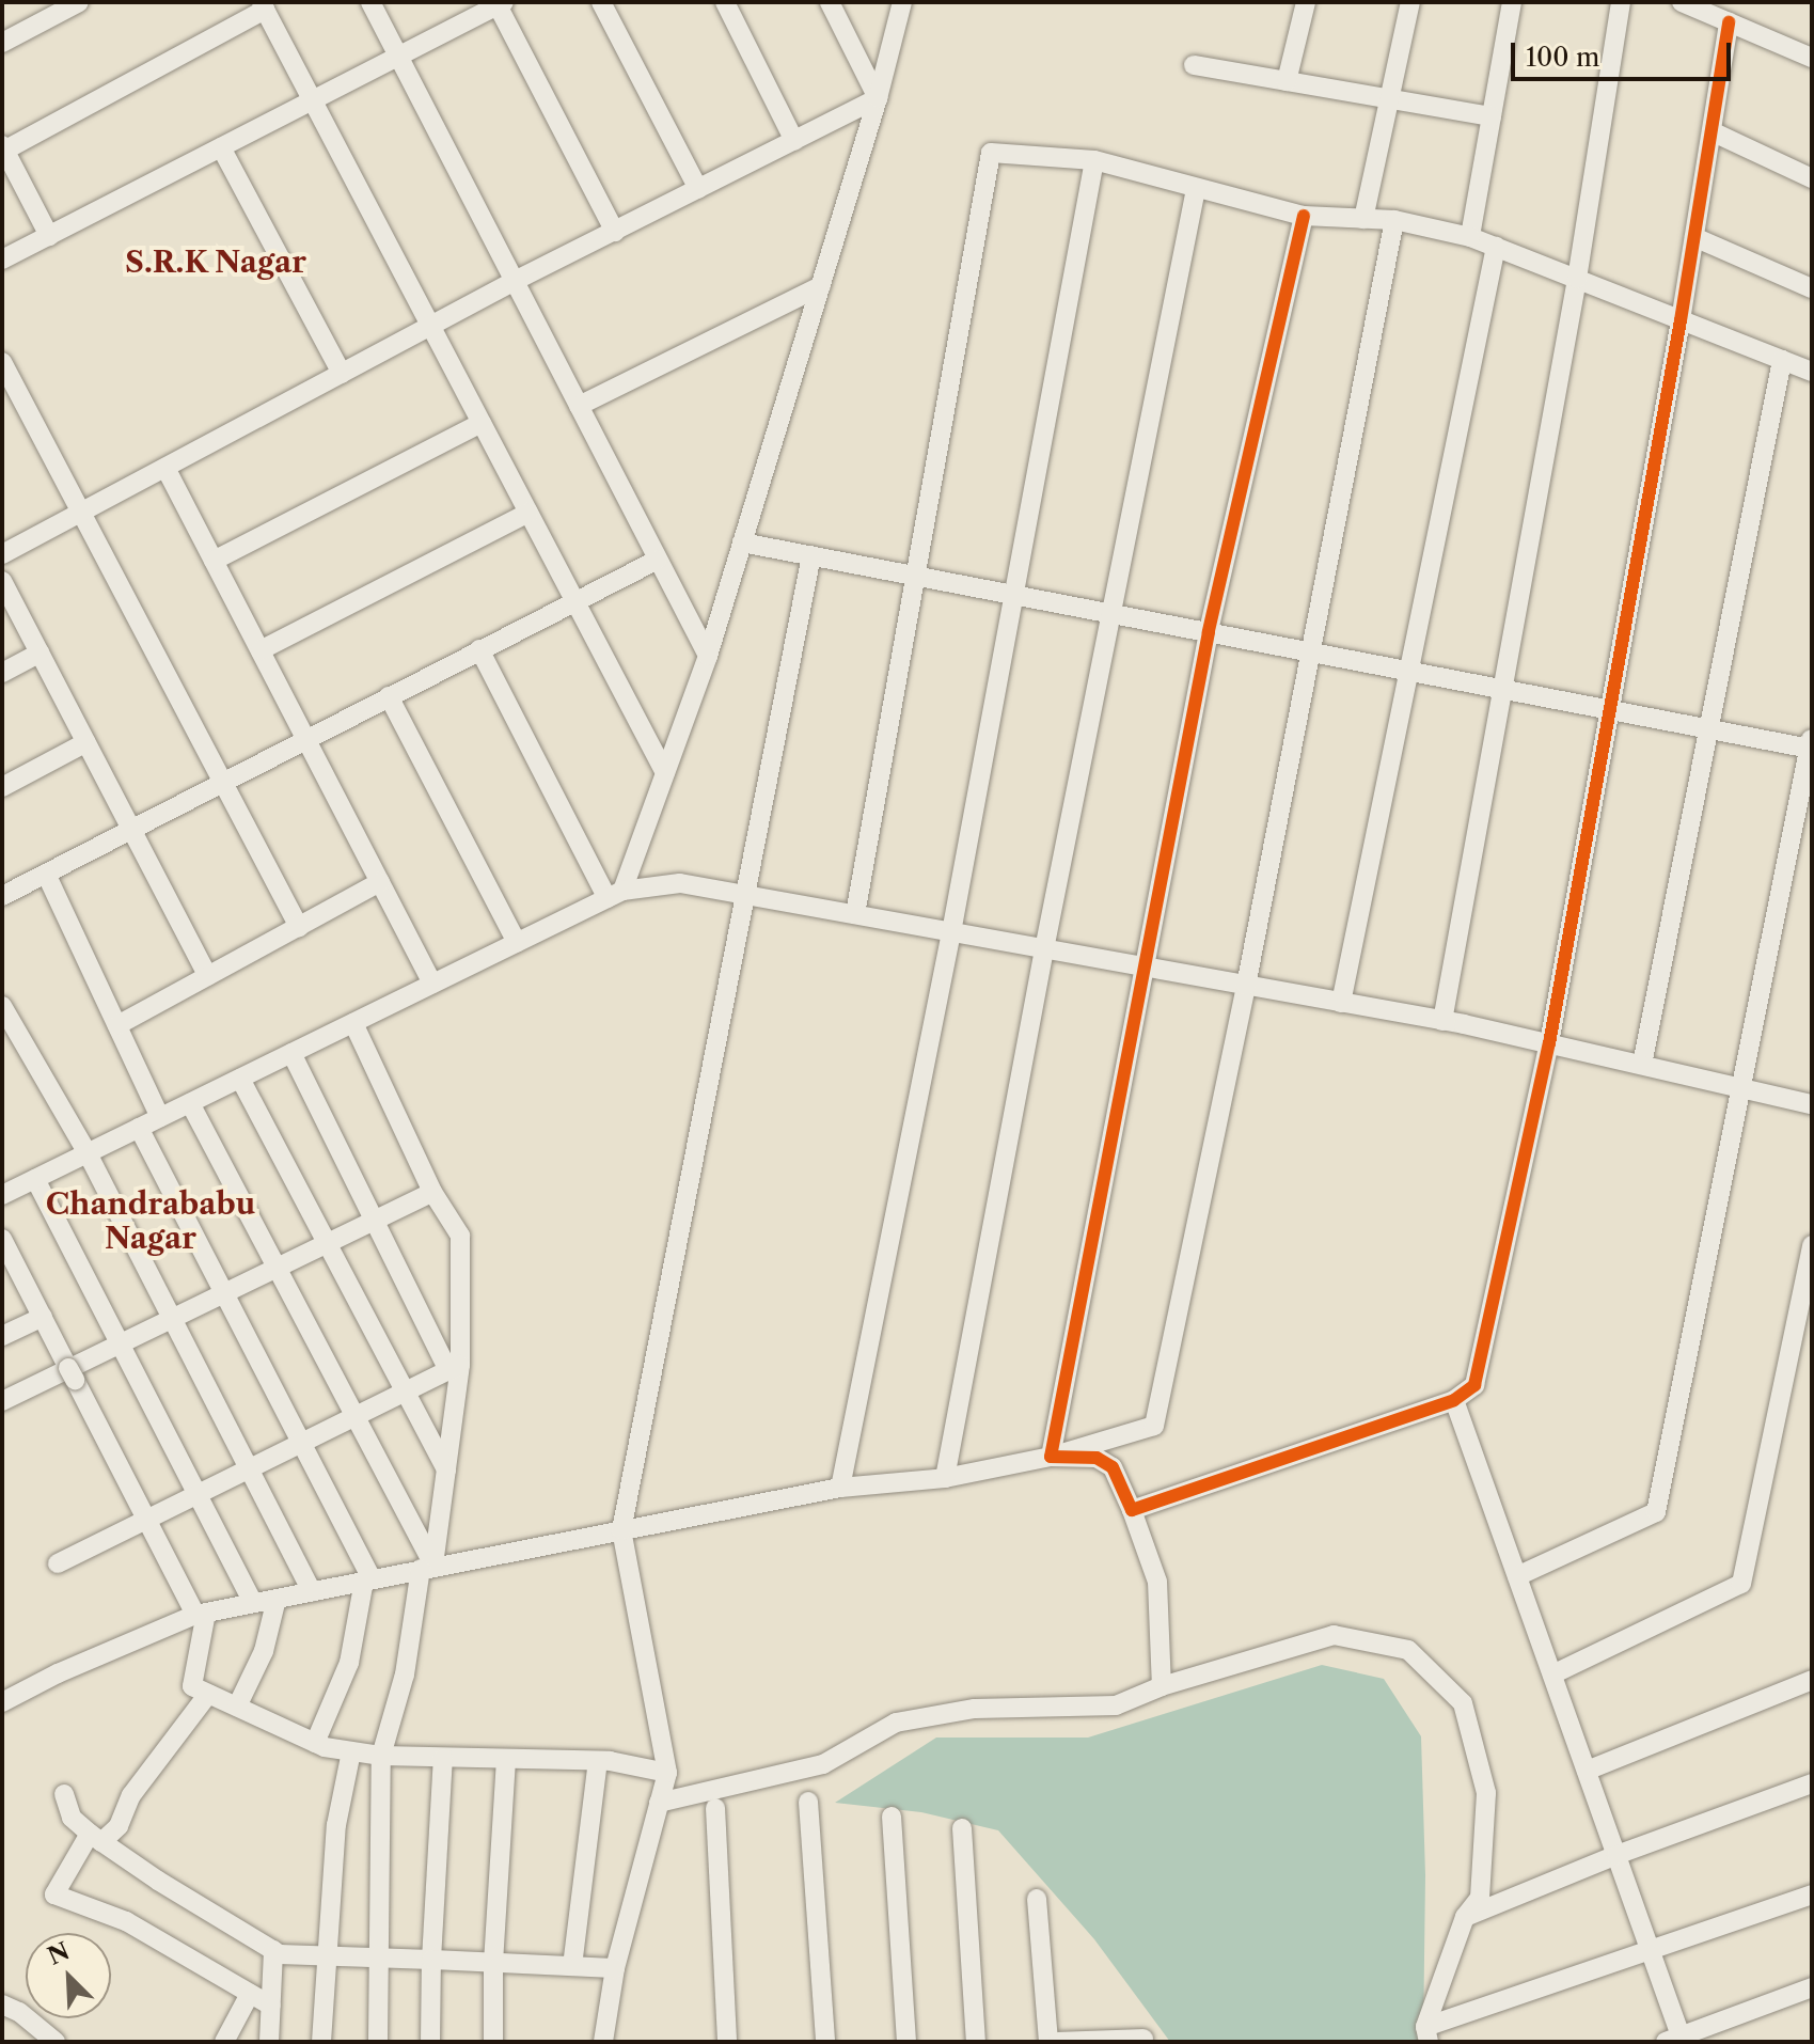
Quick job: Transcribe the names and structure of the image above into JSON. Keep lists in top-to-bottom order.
{
  "districts": ["S.R.K Nagar", "Chandrababu Nagar"],
  "scale_bar": "100 m",
  "north": "top left"
}
